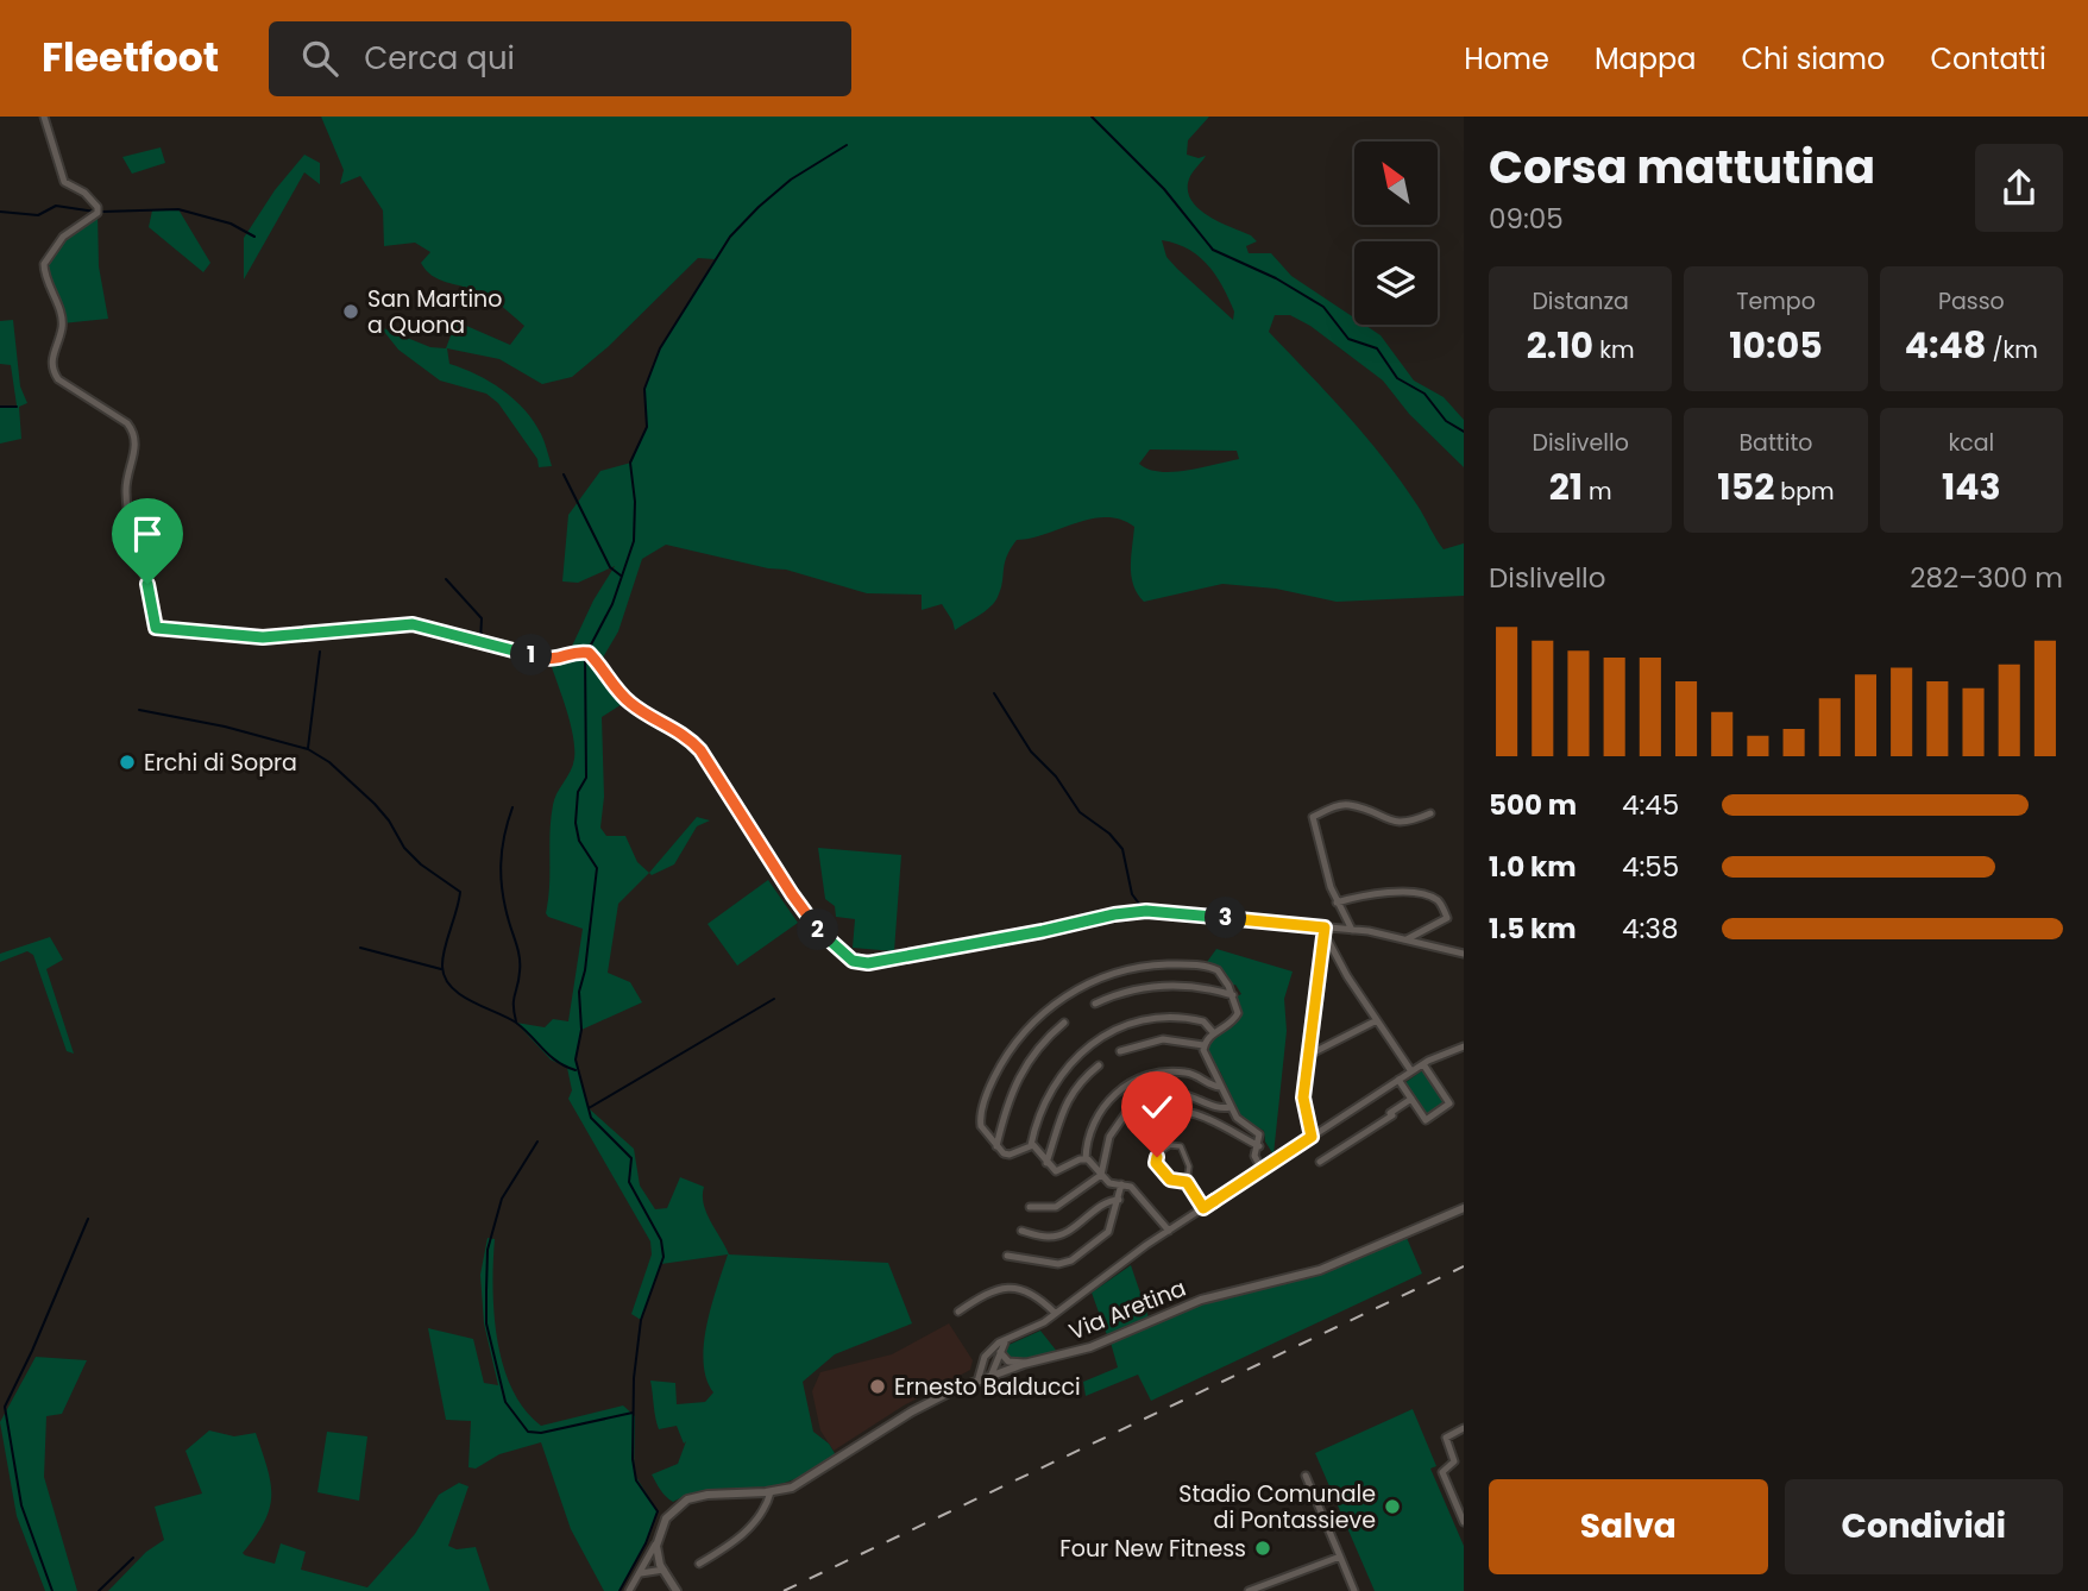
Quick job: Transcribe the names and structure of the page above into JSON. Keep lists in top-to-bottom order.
{
  "streets": {
    "street": ["Via Aretina"]
  },
  "places": [
    "San Martino a Quona",
    "Erchi di Sopra",
    "Ernesto Balducci",
    "Stadio Comunale di Pontassieve",
    "Four New Fitness"
  ],
  "north": "top left",
  "page": {
    "header": "Fleetfoot",
    "search": "Cerca qui",
    "nav": [
      "Home",
      "Mappa",
      "Chi siamo",
      "Contatti"
    ],
    "heading": ["Corsa mattutina", "09:05"],
    "stats": [
      ["Distanza", "2.10 km"],
      ["Tempo", "10:05"],
      ["Passo", "4:48 /km"],
      ["Dislivello", "21 m"],
      ["Battito", "152 bpm"],
      ["kcal", "143"]
    ],
    "chart": ["Dislivello", "282–300 m"],
    "pins": ["1", "3", "2"],
    "list": [
      {
        "name": "500 m",
        "note": "4:45"
      },
      {
        "name": "1.0 km",
        "note": "4:55"
      },
      {
        "name": "1.5 km",
        "note": "4:38"
      }
    ],
    "buttons": ["Salva", "Condividi"]
  }
}
